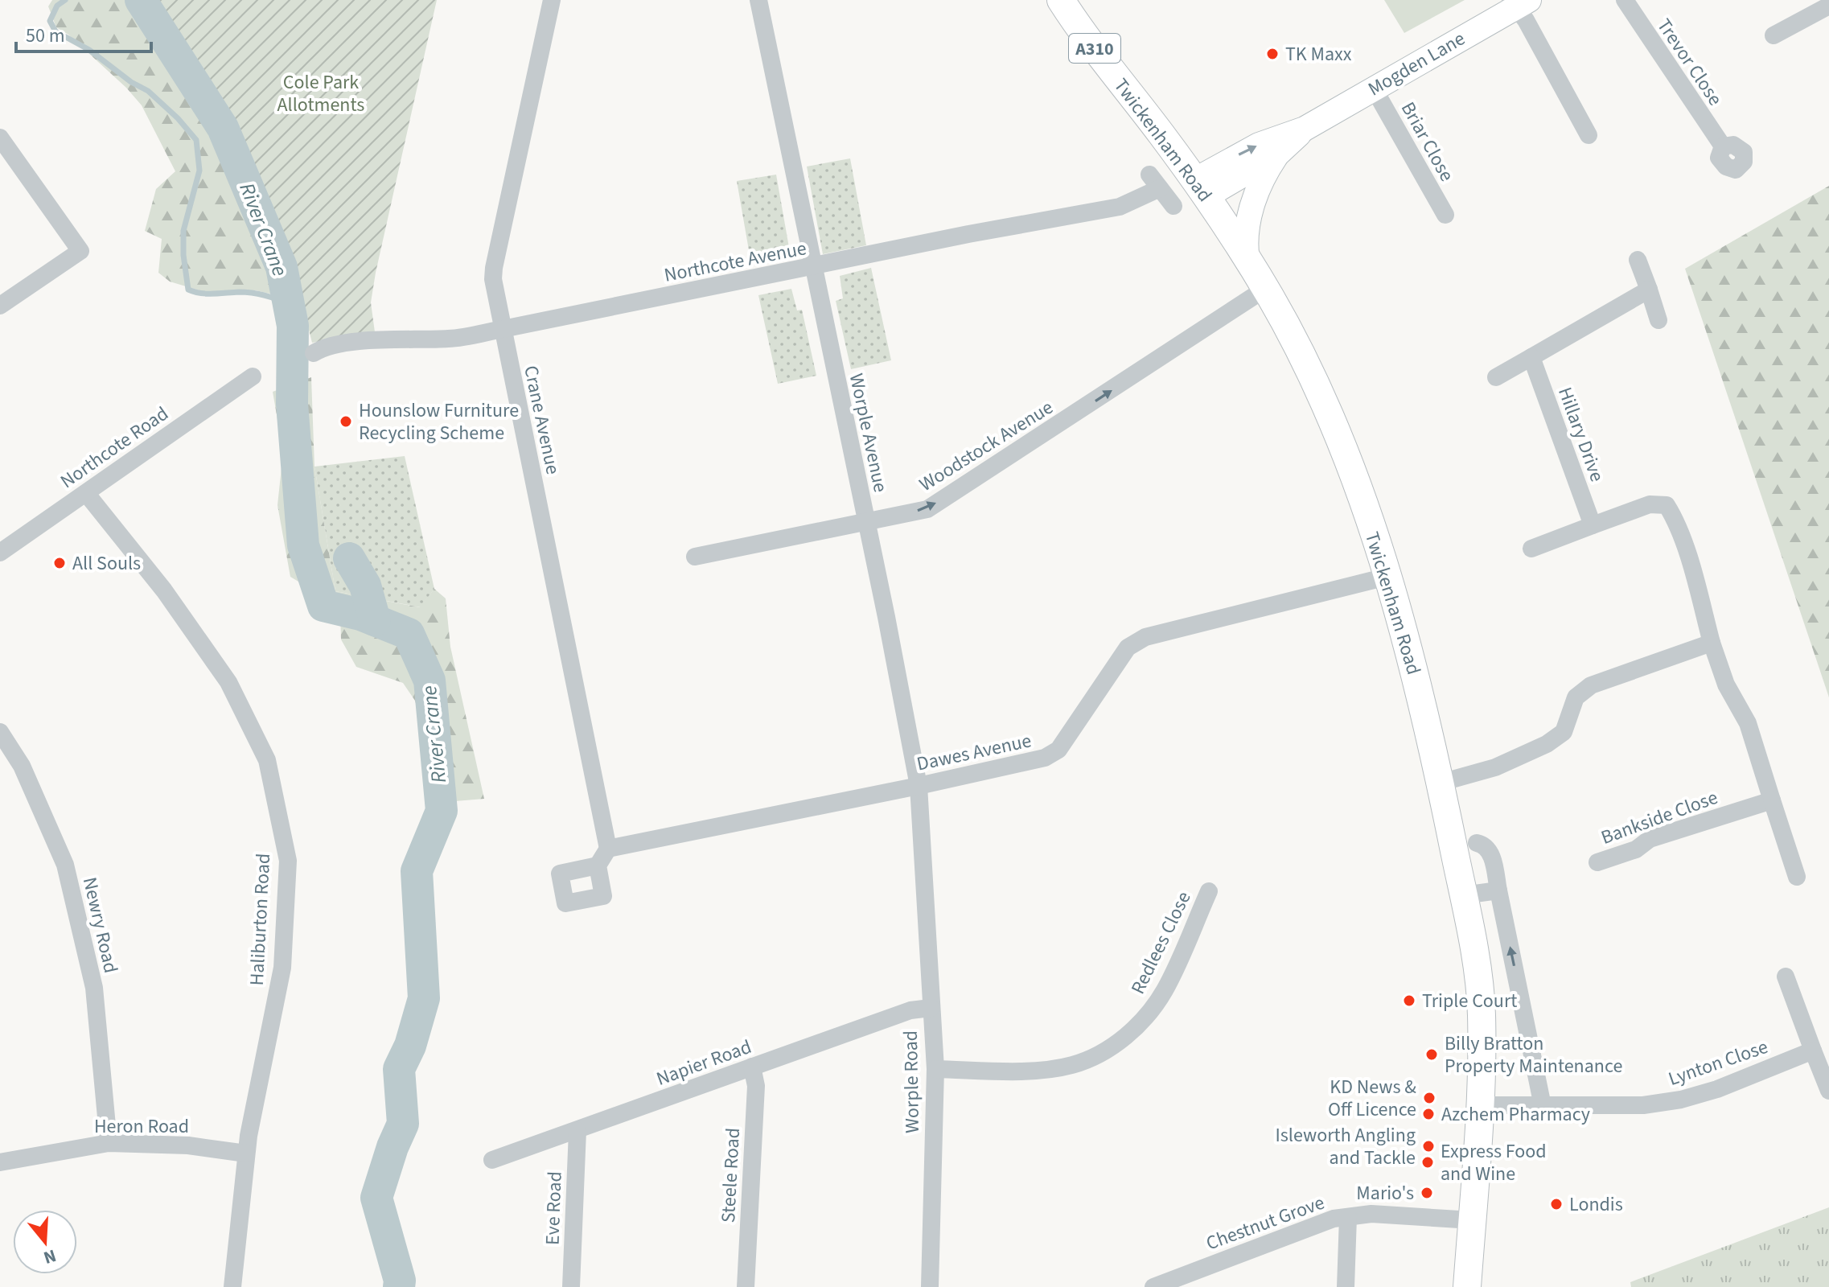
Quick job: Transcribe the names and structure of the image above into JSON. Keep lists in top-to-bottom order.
{
  "streets": {
    "main road": ["A310", "Twickenham Road"],
    "street": [
      "Trevor Close",
      "Mogden Lane",
      "Briar Close",
      "Northcote Avenue",
      "Crane Avenue",
      "Worple Avenue",
      "Hillary Drive",
      "Woodstock Avenue",
      "Northcote Road",
      "Dawes Avenue",
      "Bankside Close",
      "Haliburton Road",
      "Newry Road",
      "Redlees Close",
      "Napier Road",
      "Lynton Close",
      "Worple Road",
      "Heron Road",
      "Steele Road",
      "Eve Road",
      "Chestnut Grove"
    ]
  },
  "crossings": [
    ["Mogden Lane", "Twickenham Road"],
    ["Mogden Lane", "Briar Close"],
    ["Twickenham Road", "Woodstock Avenue"],
    ["Twickenham Road", "Dawes Avenue"],
    ["Twickenham Road", "Lynton Close"],
    ["Twickenham Road", "Chestnut Grove"],
    ["Northcote Avenue", "Crane Avenue"],
    ["Northcote Avenue", "Worple Avenue"],
    ["Crane Avenue", "Dawes Avenue"],
    ["Worple Avenue", "Woodstock Avenue"],
    ["Worple Avenue", "Dawes Avenue"],
    ["Worple Avenue", "Worple Road"],
    ["Northcote Road", "Haliburton Road"],
    ["Haliburton Road", "Heron Road"],
    ["Newry Road", "Heron Road"],
    ["Redlees Close", "Worple Road"],
    ["Napier Road", "Worple Road"],
    ["Napier Road", "Steele Road"],
    ["Napier Road", "Eve Road"]
  ],
  "one_way": ["Woodstock Avenue"],
  "water": ["River Crane"],
  "parks": ["Cole Park Allotments"],
  "places": [
    "TK Maxx",
    "Hounslow Furniture Recycling Scheme",
    "All Souls",
    "Triple Court",
    "Billy Bratton Property Maintenance",
    "KD News & Off Licence",
    "Azchem Pharmacy",
    "Isleworth Angling and Tackle",
    "Express Food and Wine",
    "Mario's",
    "Londis"
  ],
  "scale_bar": "50 m",
  "north": "bottom"
}
